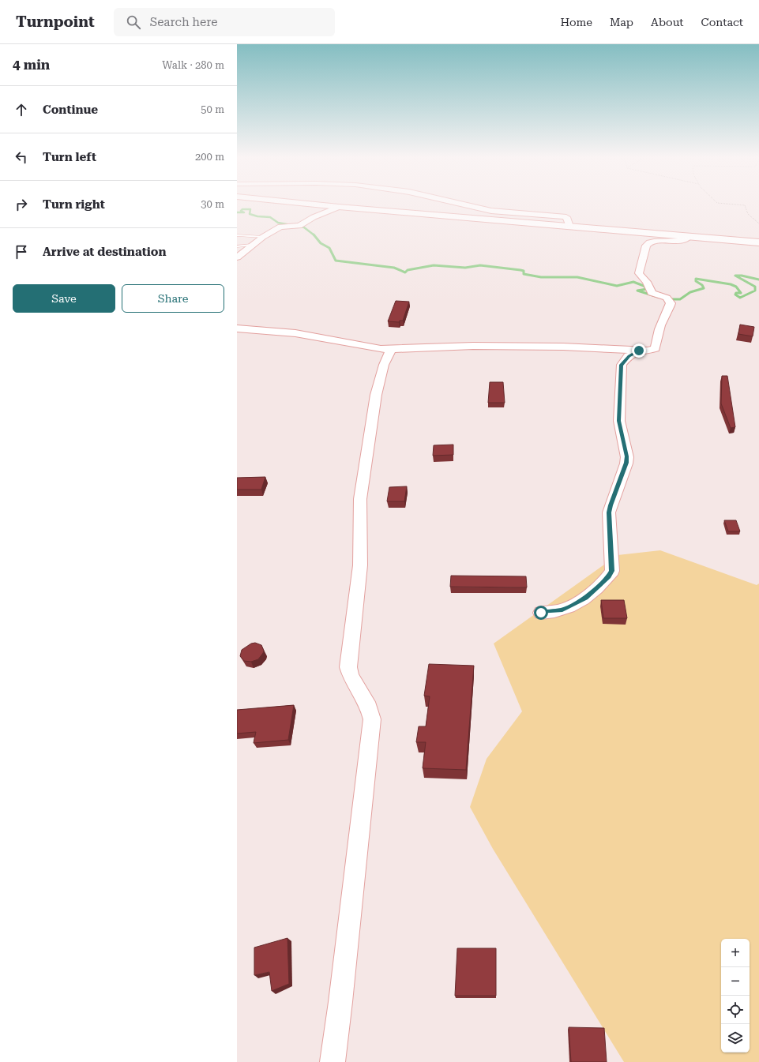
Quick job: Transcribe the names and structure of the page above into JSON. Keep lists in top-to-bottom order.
{
  "page": {
    "header": "Turnpoint",
    "search": "Search here",
    "nav": [
      "Home",
      "Map",
      "About",
      "Contact"
    ],
    "heading": ["4 min", "Walk · 280 m"],
    "list": [
      ["Continue", "50 m"],
      ["Turn left", "200 m"],
      ["Turn right", "30 m"],
      "Arrive at destination"
    ],
    "buttons": ["Save", "Share"],
    "map_buttons": ["+", "−"]
  }
}
